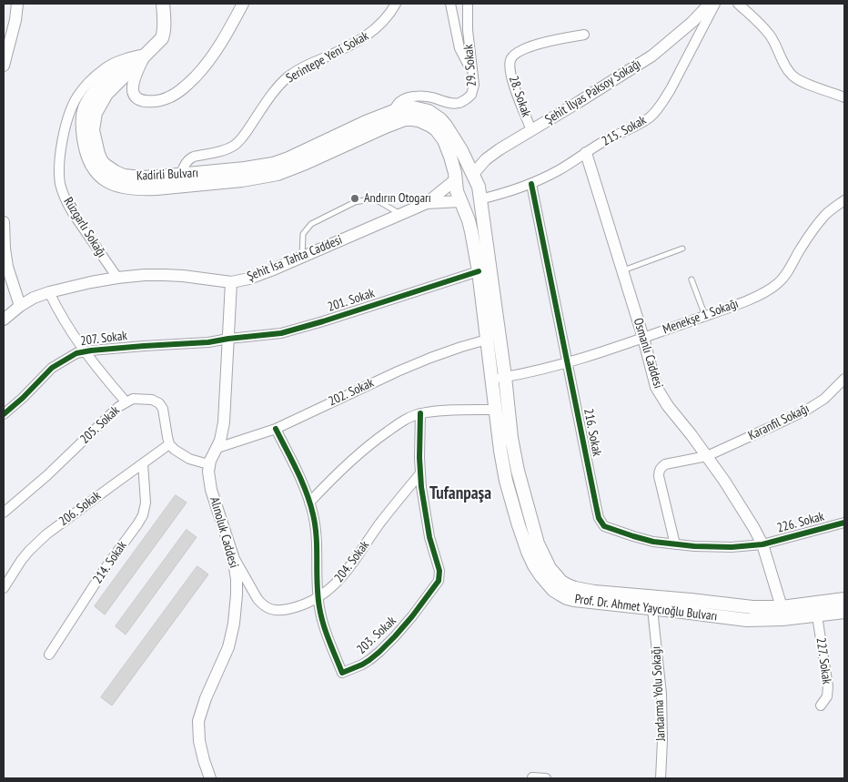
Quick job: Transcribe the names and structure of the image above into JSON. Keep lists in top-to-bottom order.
{
  "streets": {
    "main road": ["Kadirli Bulvarı", "Prof. Dr. Ahmet Yaycıoğlu Bulvarı"],
    "street": [
      "Serintepe Yeni Sokak",
      "29. Sokak",
      "Şehit İlyas Paksoy Sokağı",
      "28. Sokak",
      "215. Sokak",
      "Rüzgarlı Sokağı",
      "Şehit İsa Tahta Caddesi",
      "201. Sokak",
      "Menekşe 1 Sokağı",
      "207. Sokak",
      "Osmanlı Caddesi",
      "202. Sokak",
      "Karanfil Sokağı",
      "205. Sokak",
      "216. Sokak",
      "206. Sokak",
      "226. Sokak",
      "Alınoluk Caddesi",
      "204. Sokak",
      "214. Sokak",
      "203. Sokak",
      "227. Sokak",
      "Jandarma Yolu Sokağı"
    ]
  },
  "crossings": [
    ["Serintepe Yeni Sokak", "Kadirli Bulvarı"],
    ["29. Sokak", "Kadirli Bulvarı"],
    ["Şehit İlyas Paksoy Sokağı", "28. Sokak"],
    ["Şehit İlyas Paksoy Sokağı", "215. Sokak"],
    ["Şehit İlyas Paksoy Sokağı", "Kadirli Bulvarı"],
    ["Şehit İlyas Paksoy Sokağı", "Şehit İsa Tahta Caddesi"],
    ["Şehit İlyas Paksoy Sokağı", "Prof. Dr. Ahmet Yaycıoğlu Bulvarı"],
    ["215. Sokak", "Kadirli Bulvarı"],
    ["215. Sokak", "Şehit İsa Tahta Caddesi"],
    ["215. Sokak", "Osmanlı Caddesi"],
    ["215. Sokak", "216. Sokak"],
    ["215. Sokak", "Prof. Dr. Ahmet Yaycıoğlu Bulvarı"],
    ["Kadirli Bulvarı", "Rüzgarlı Sokağı"],
    ["Kadirli Bulvarı", "Şehit İsa Tahta Caddesi"],
    ["Kadirli Bulvarı", "Prof. Dr. Ahmet Yaycıoğlu Bulvarı"],
    ["Rüzgarlı Sokağı", "Şehit İsa Tahta Caddesi"],
    ["Şehit İsa Tahta Caddesi", "Prof. Dr. Ahmet Yaycıoğlu Bulvarı"],
    ["201. Sokak", "207. Sokak"],
    ["201. Sokak", "Prof. Dr. Ahmet Yaycıoğlu Bulvarı"],
    ["Menekşe 1 Sokağı", "Osmanlı Caddesi"],
    ["Menekşe 1 Sokağı", "216. Sokak"],
    ["Menekşe 1 Sokağı", "Prof. Dr. Ahmet Yaycıoğlu Bulvarı"],
    ["Osmanlı Caddesi", "Karanfil Sokağı"],
    ["Osmanlı Caddesi", "216. Sokak"],
    ["Osmanlı Caddesi", "226. Sokak"],
    ["Osmanlı Caddesi", "Prof. Dr. Ahmet Yaycıoğlu Bulvarı"],
    ["202. Sokak", "Prof. Dr. Ahmet Yaycıoğlu Bulvarı"],
    ["202. Sokak", "203. Sokak"],
    ["Karanfil Sokağı", "216. Sokak"],
    ["205. Sokak", "206. Sokak"],
    ["216. Sokak", "226. Sokak"],
    ["206. Sokak", "214. Sokak"],
    ["Alınoluk Caddesi", "204. Sokak"],
    ["204. Sokak", "203. Sokak"],
    ["Prof. Dr. Ahmet Yaycıoğlu Bulvarı", "227. Sokak"],
    ["Prof. Dr. Ahmet Yaycıoğlu Bulvarı", "Jandarma Yolu Sokağı"]
  ],
  "districts": ["Tufanpaşa"],
  "places": ["Andırın Otogarı"]
}
